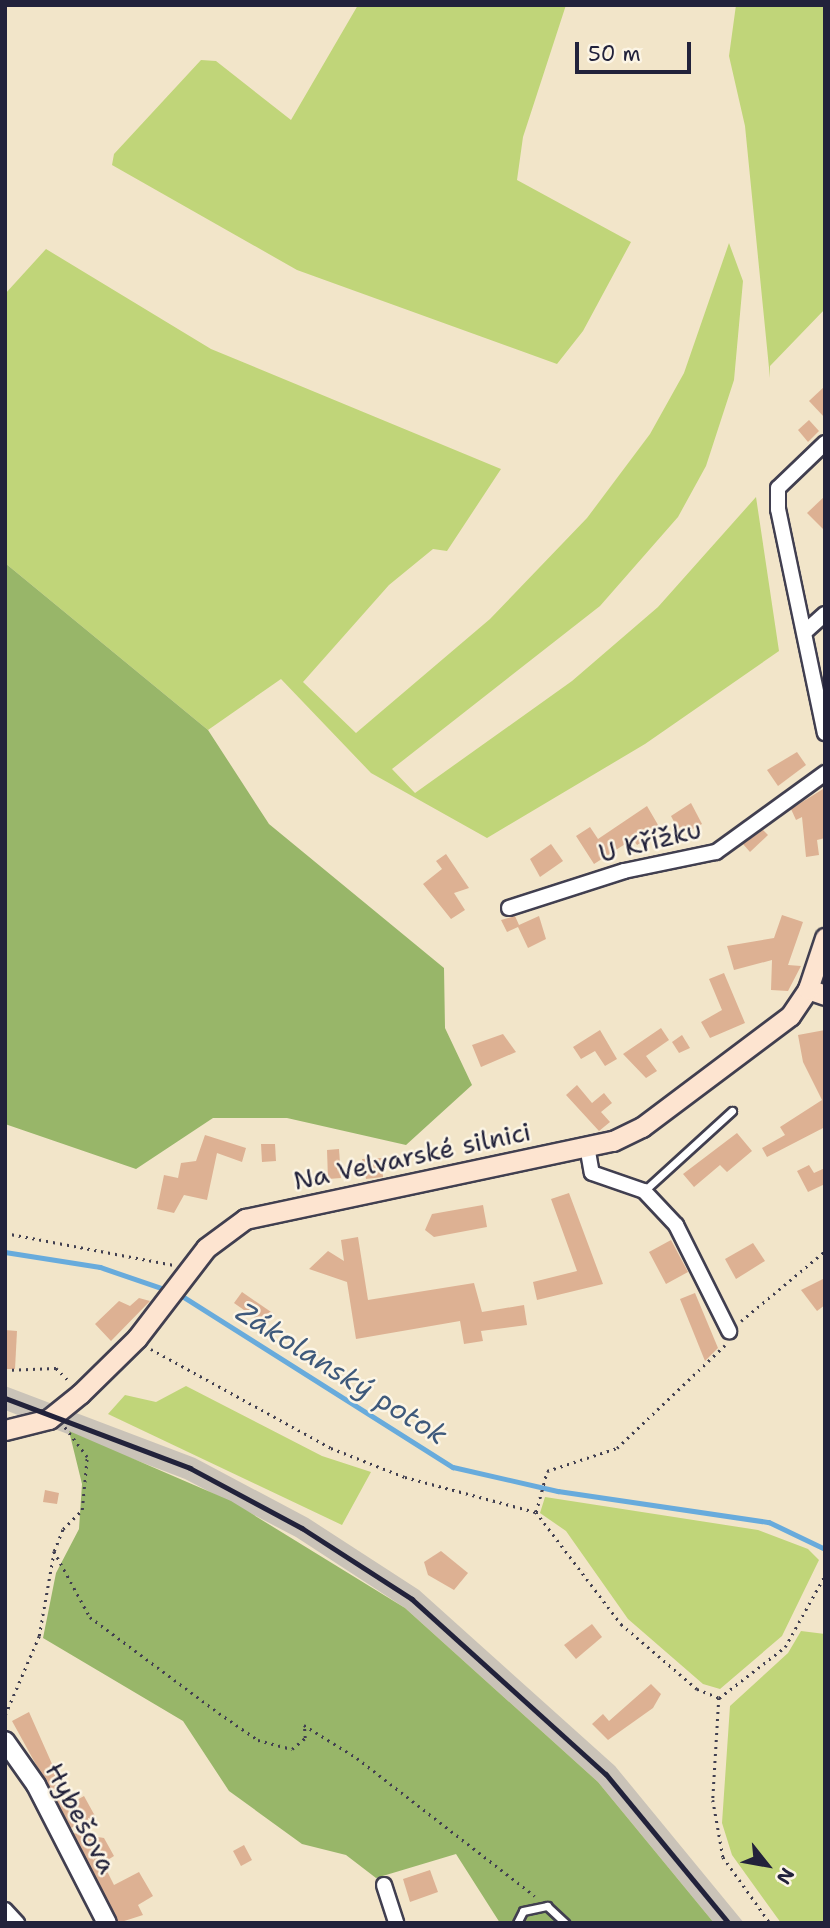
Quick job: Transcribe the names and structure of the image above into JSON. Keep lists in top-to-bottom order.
{
  "streets": {
    "main road": ["Na Velvarské silnici"],
    "street": ["U Křížku", "Hybešova"]
  },
  "water": ["Zákolanský potok"],
  "scale_bar": "50 m",
  "north": "bottom right"
}
